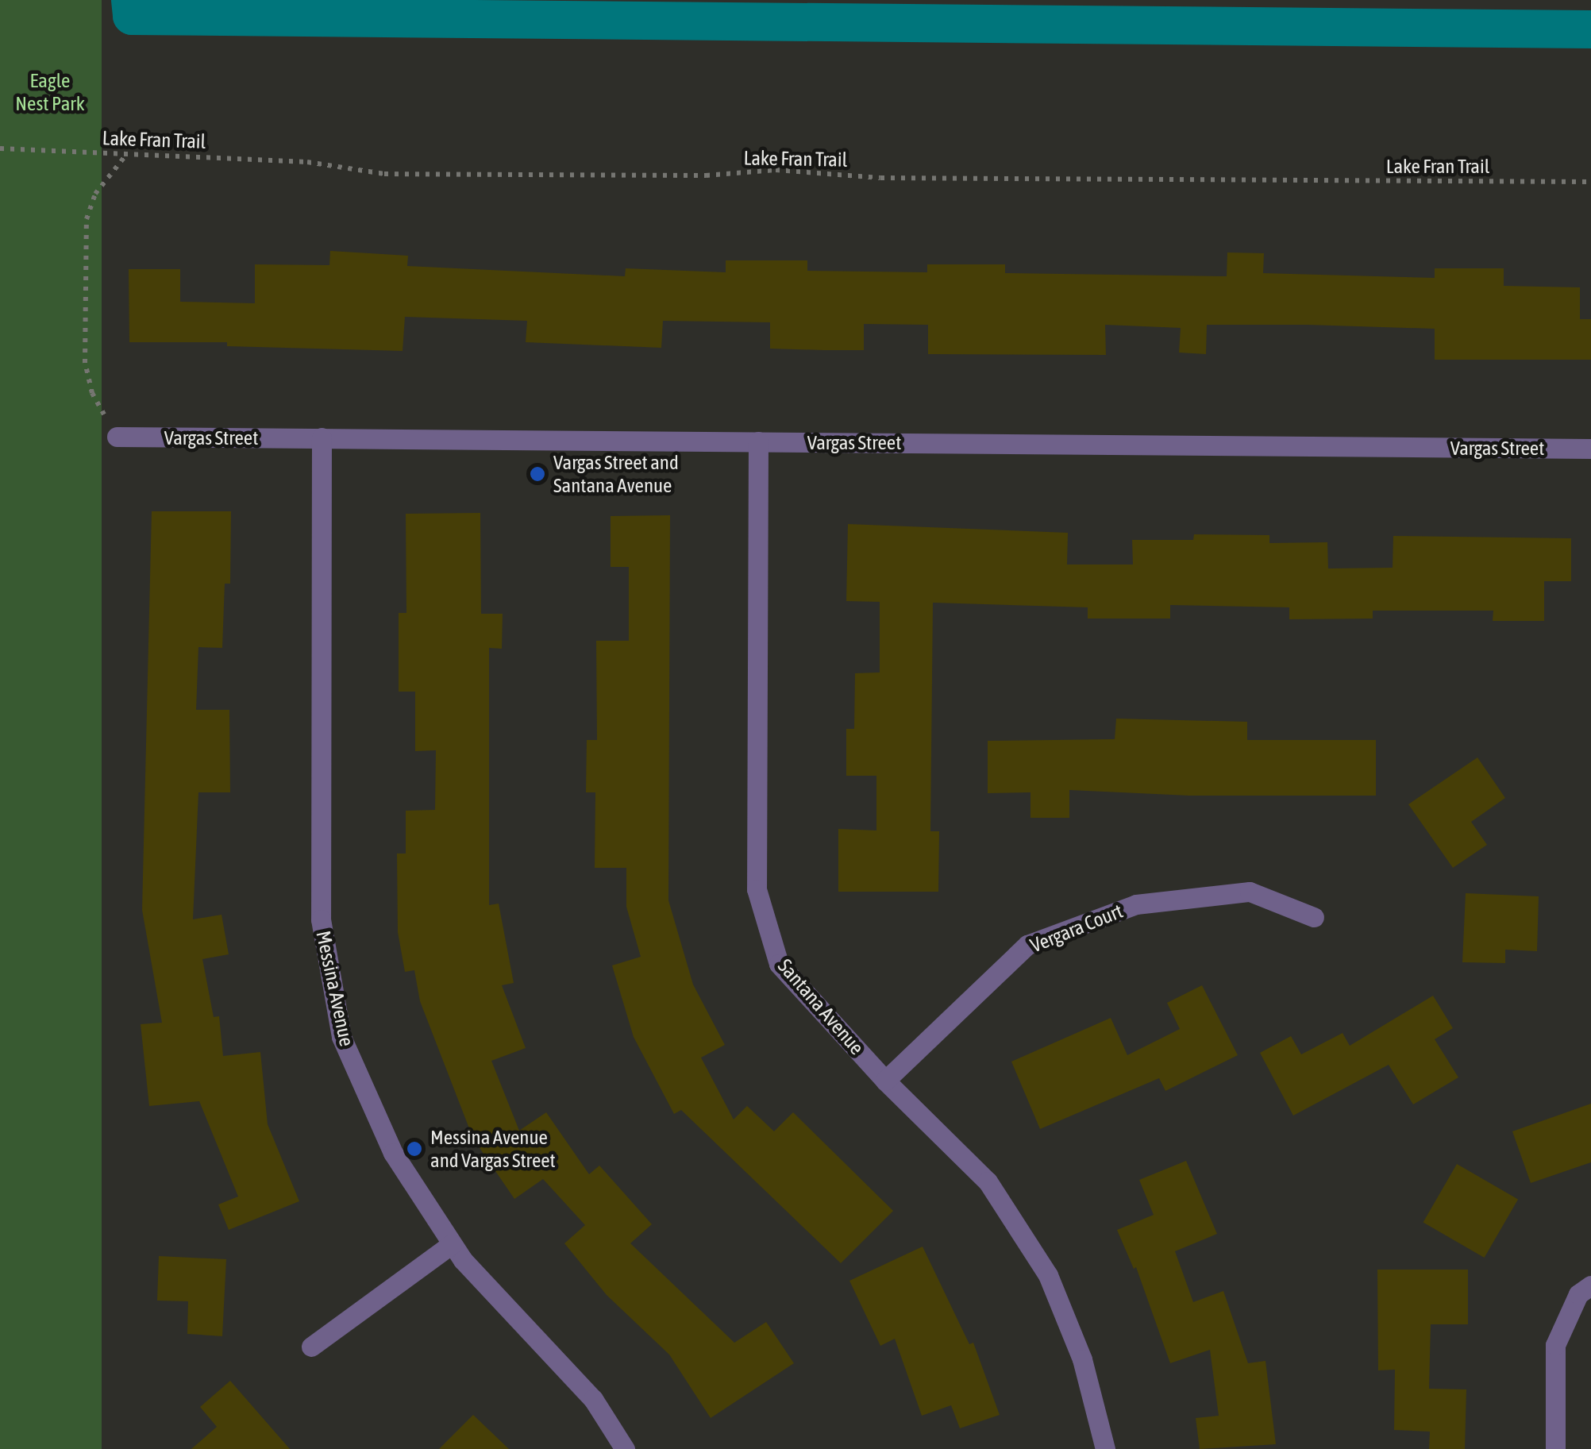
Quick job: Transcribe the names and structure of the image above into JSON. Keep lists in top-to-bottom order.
{
  "streets": {
    "street": [
      "Vargas Street",
      "Vergara Court",
      "Messina Avenue",
      "Santana Avenue"
    ],
    "path": ["Lake Fran Trail"]
  },
  "crossings": [
    ["Vargas Street", "Messina Avenue"],
    ["Vargas Street", "Santana Avenue"],
    ["Vergara Court", "Santana Avenue"]
  ],
  "parks": ["Eagle Nest Park"],
  "places": ["Vargas Street and Santana Avenue", "Messina Avenue and Vargas Street"]
}
